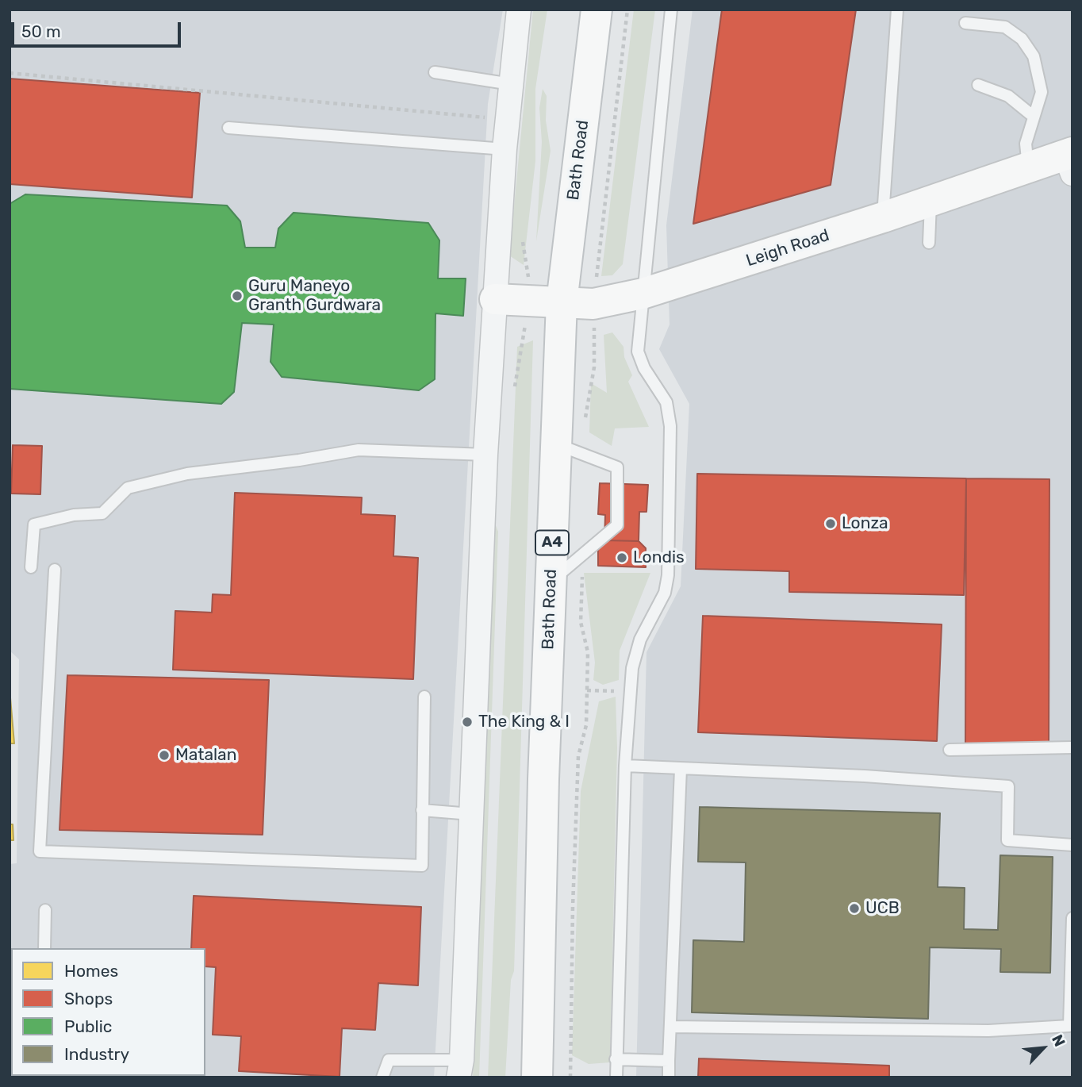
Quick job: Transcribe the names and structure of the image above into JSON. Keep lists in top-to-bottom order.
{
  "streets": {
    "main road": ["Bath Road", "Leigh Road", "A4"]
  },
  "crossings": [
    ["Bath Road", "Leigh Road"]
  ],
  "places": [
    "Guru Maneyo Granth Gurdwara",
    "Lonza",
    "Londis",
    "The King & I",
    "Matalan",
    "UCB"
  ],
  "legend": [
    "Homes",
    "Shops",
    "Public",
    "Industry"
  ],
  "scale_bar": "50 m",
  "north": "top right"
}
